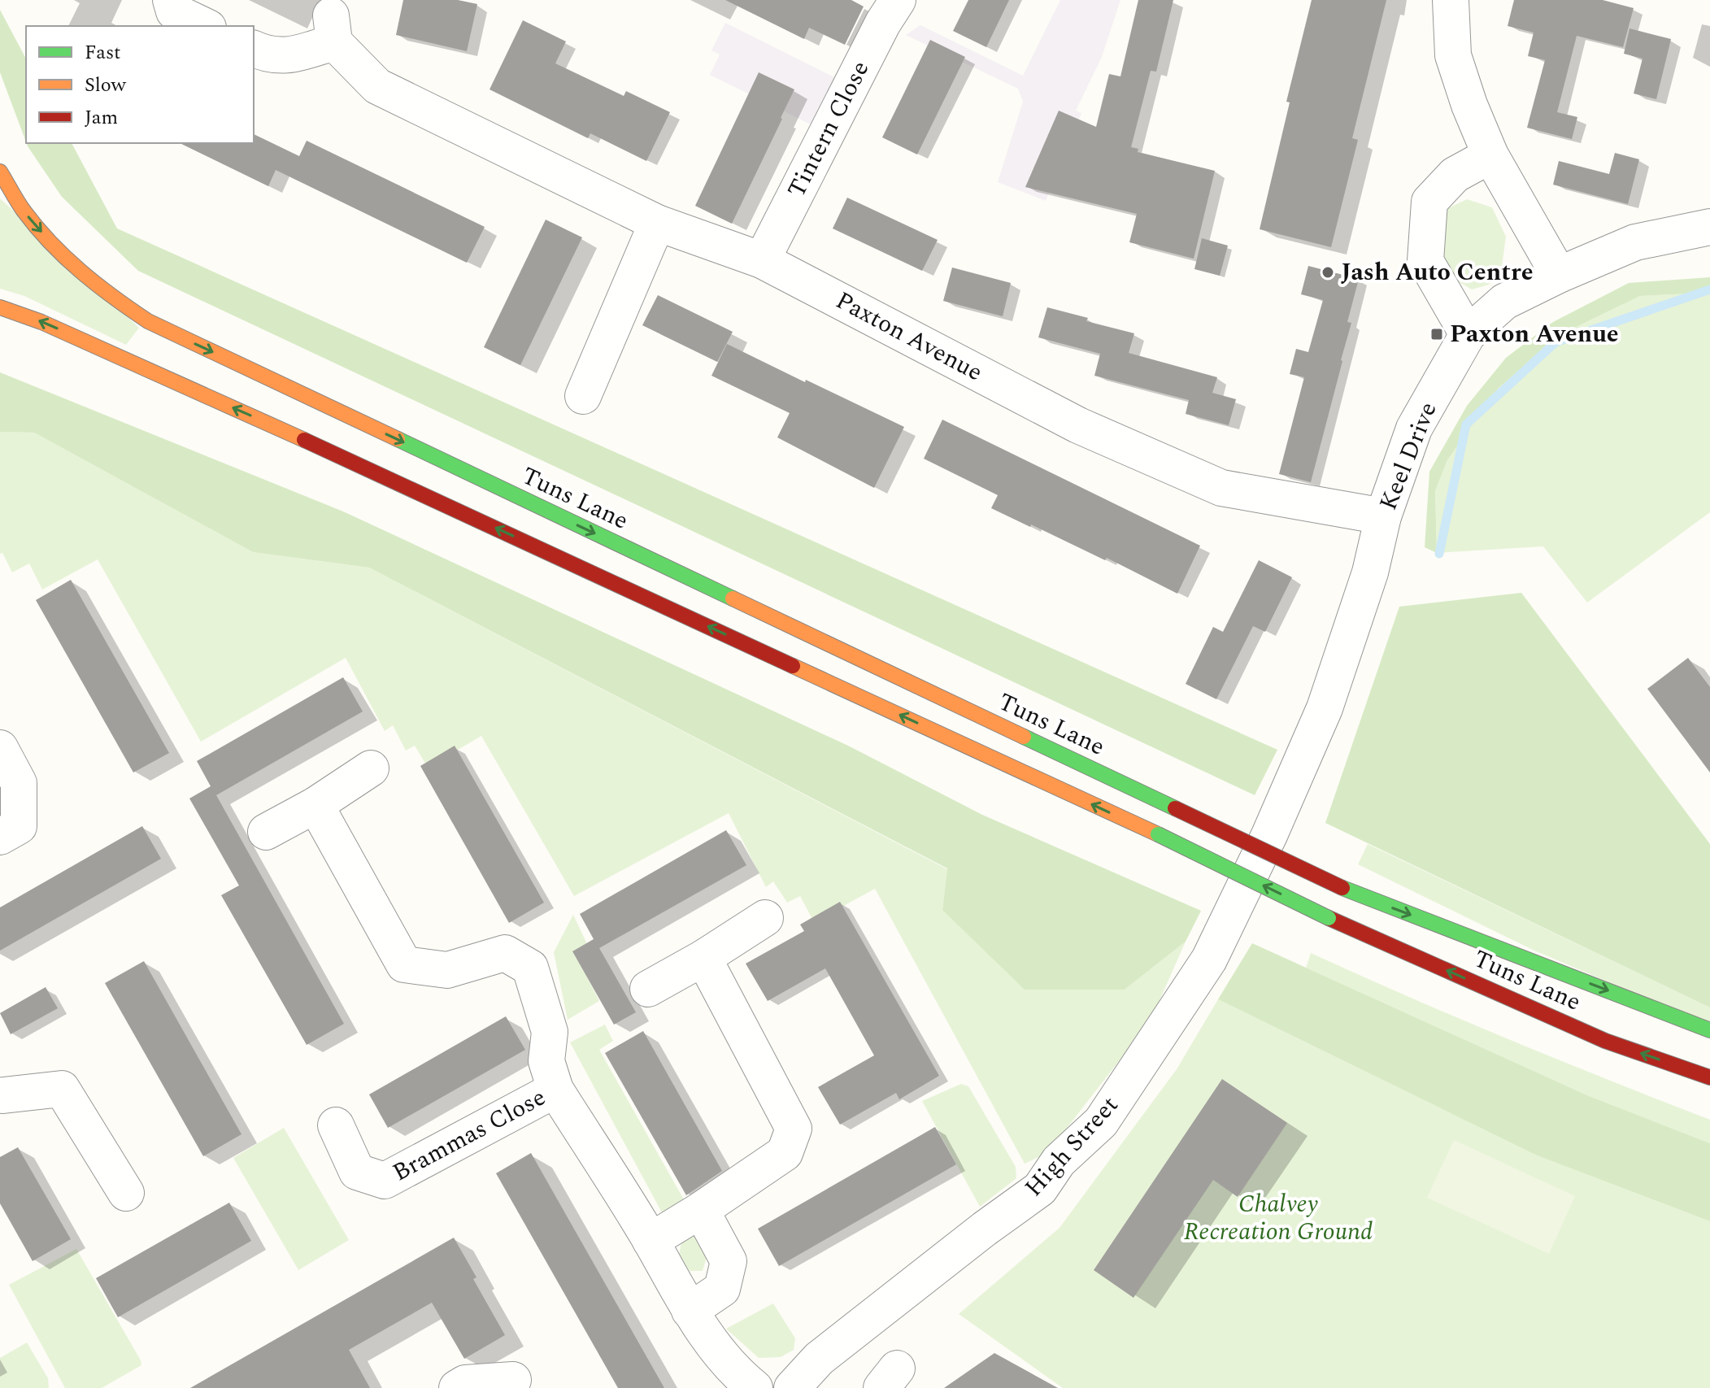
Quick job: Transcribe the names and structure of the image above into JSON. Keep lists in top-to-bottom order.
{
  "streets": {
    "main road": ["Tuns Lane"],
    "street": [
      "Tintern Close",
      "Paxton Avenue",
      "Keel Drive",
      "Brammas Close",
      "High Street"
    ]
  },
  "crossings": [
    ["Tintern Close", "Paxton Avenue"],
    ["Paxton Avenue", "Keel Drive"],
    ["Keel Drive", "High Street"]
  ],
  "parks": ["Chalvey Recreation Ground"],
  "places": {
    "other": ["Jash Auto Centre"],
    "transit": ["Paxton Avenue"]
  },
  "legend": ["Fast", "Slow", "Jam"]
}
